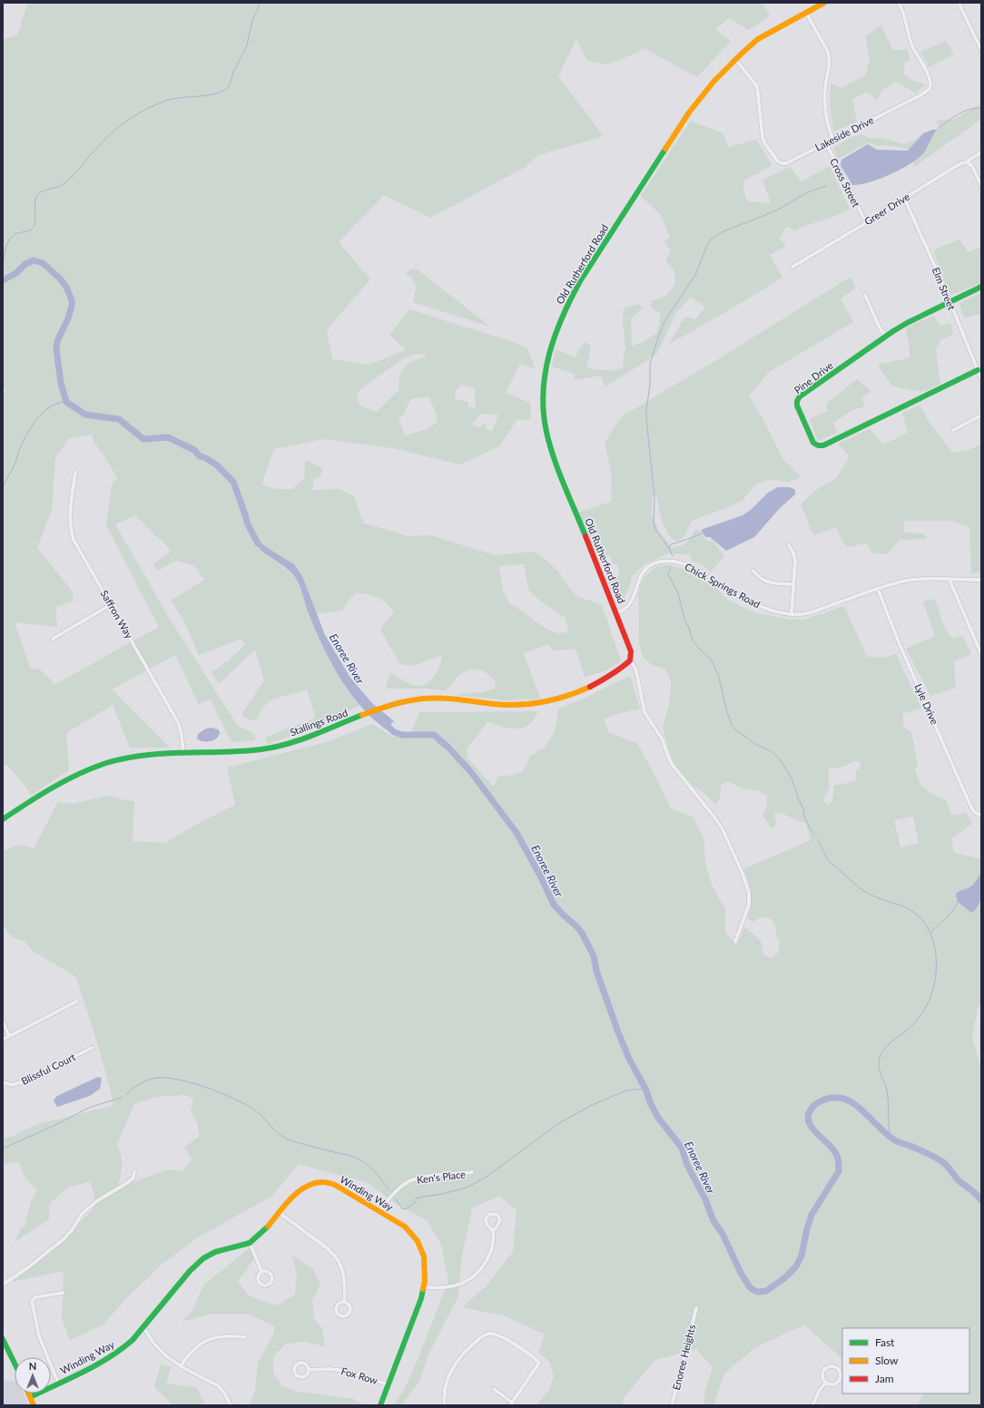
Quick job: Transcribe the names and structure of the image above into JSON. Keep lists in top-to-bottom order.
{
  "streets": {
    "street": [
      "Lakeside Drive",
      "Cross Street",
      "Greer Drive",
      "Old Rutherford Road",
      "Elm Street",
      "Pine Drive",
      "Chick Springs Road",
      "Saffron Way",
      "Lyle Drive",
      "Stallings Road",
      "Blissful Court",
      "Ken's Place",
      "Winding Way",
      "Enoree Heights",
      "Fox Row"
    ]
  },
  "crossings": [
    ["Lakeside Drive", "Cross Street"],
    ["Lakeside Drive", "Old Rutherford Road"],
    ["Cross Street", "Greer Drive"],
    ["Greer Drive", "Elm Street"],
    ["Old Rutherford Road", "Chick Springs Road"],
    ["Old Rutherford Road", "Stallings Road"],
    ["Elm Street", "Pine Drive"],
    ["Chick Springs Road", "Lyle Drive"],
    ["Saffron Way", "Stallings Road"],
    ["Ken's Place", "Winding Way"],
    ["Winding Way", "Fox Row"]
  ],
  "water": ["Enoree River"],
  "legend": ["Fast", "Slow", "Jam"],
  "north": "top"
}
